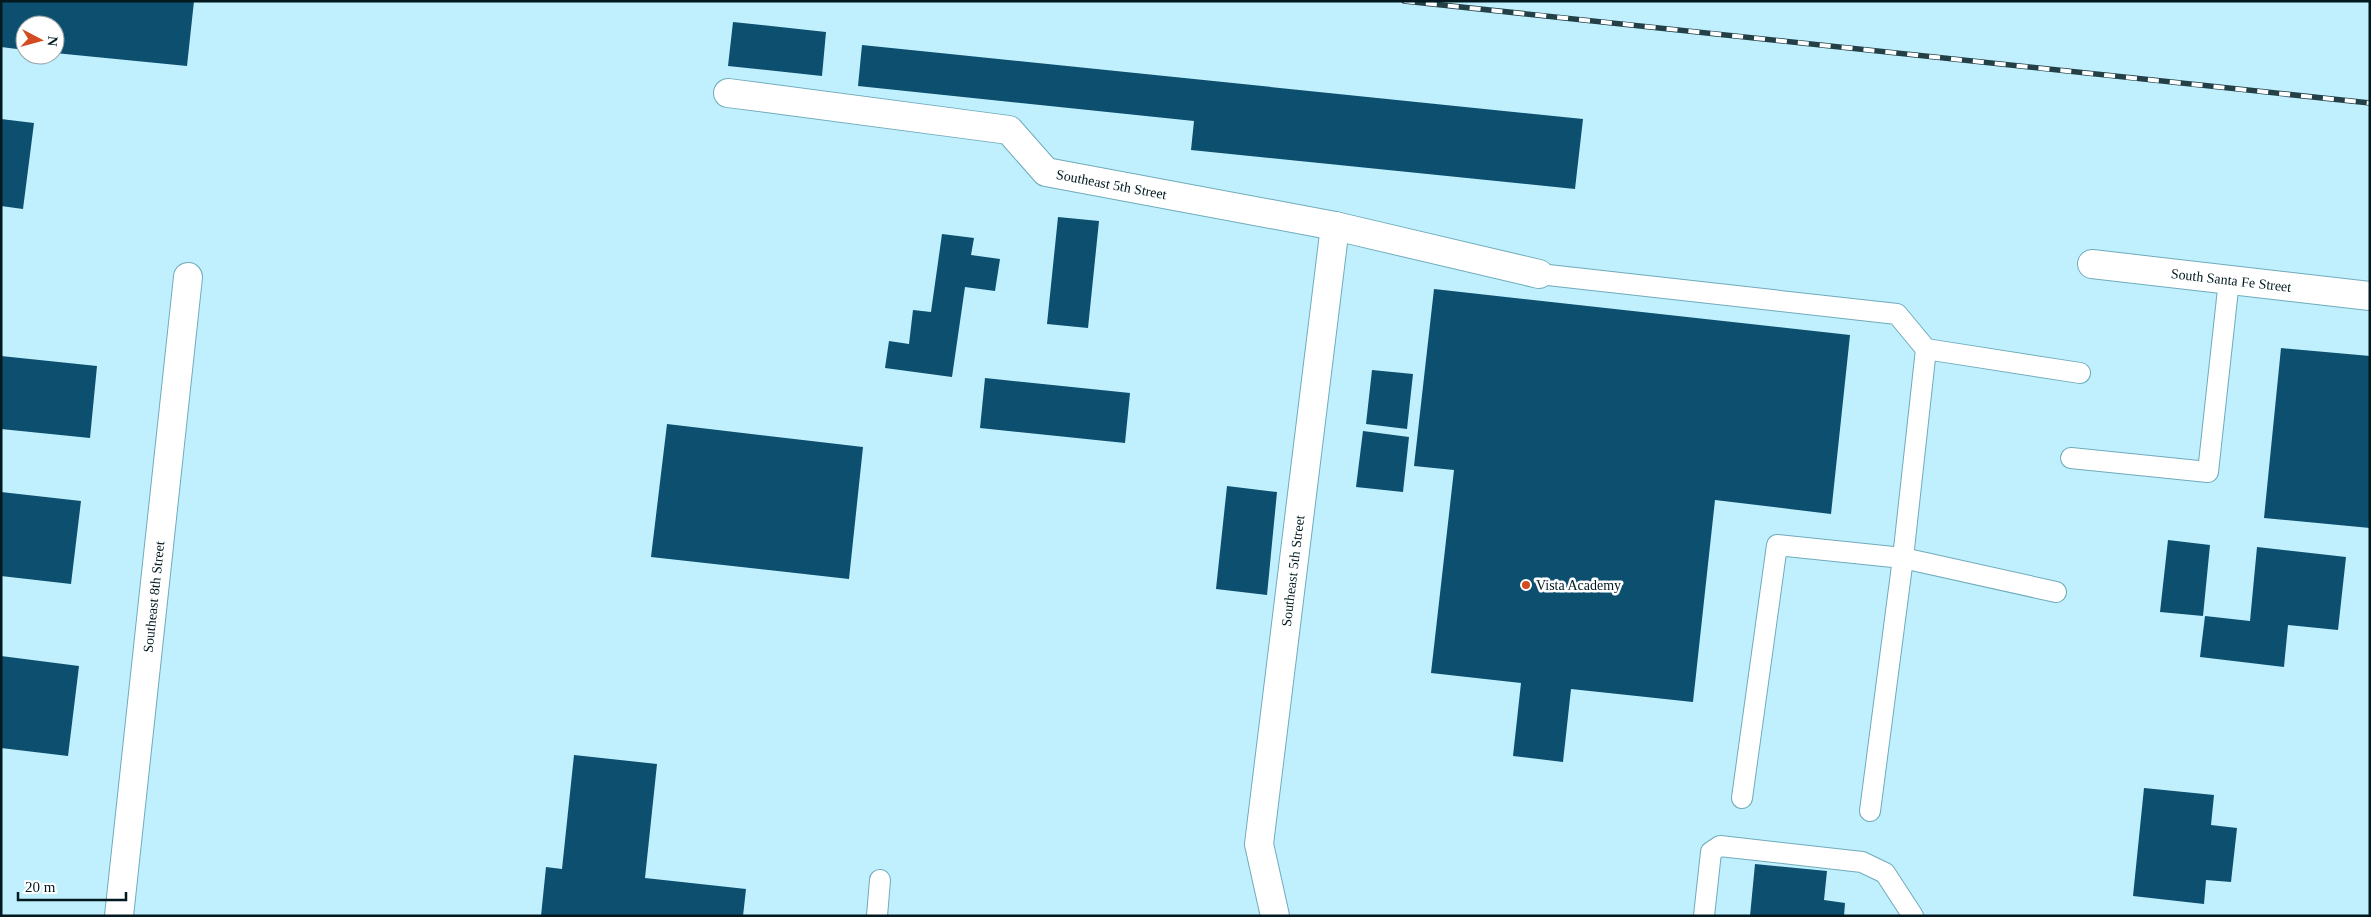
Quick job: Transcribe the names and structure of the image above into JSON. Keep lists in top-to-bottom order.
{
  "streets": {
    "street": ["Southeast 5th Street", "South Santa Fe Street", "Southeast 8th Street"]
  },
  "places": ["Vista Academy"],
  "scale_bar": "20 m",
  "north": "right"
}
